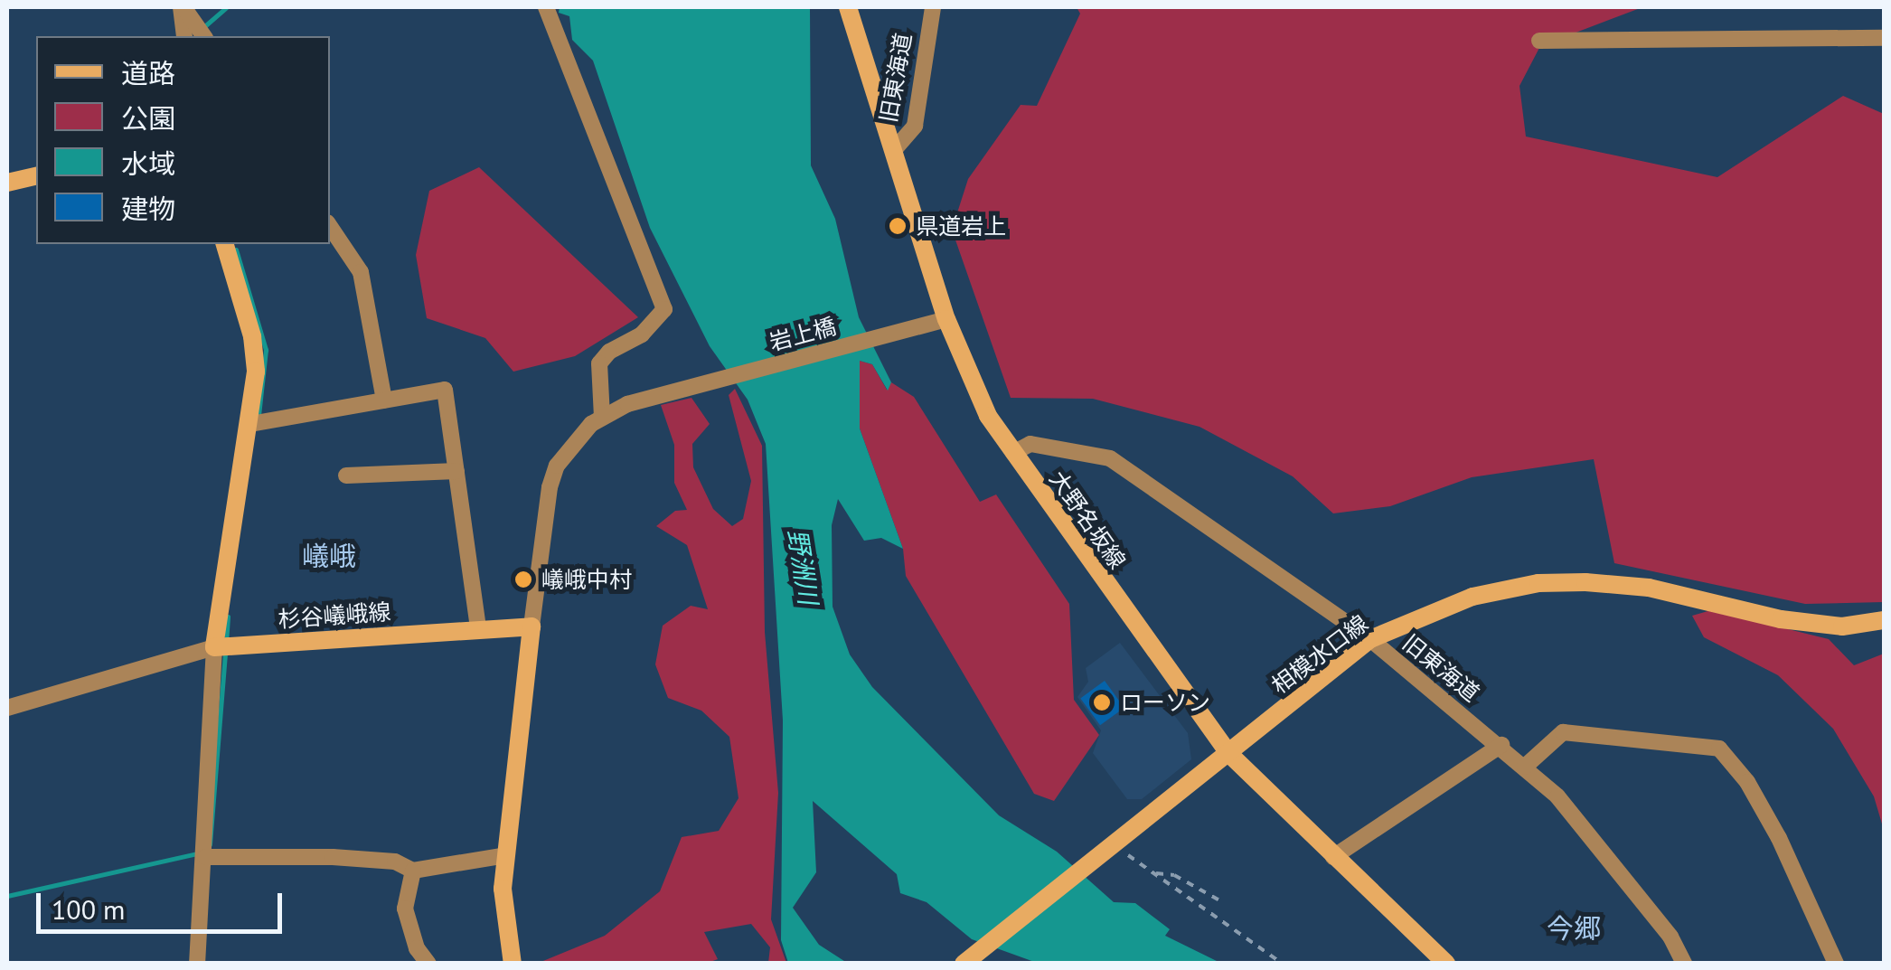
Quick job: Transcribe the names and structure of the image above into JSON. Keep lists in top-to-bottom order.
{
  "streets": {
    "main road": ["大野名坂線", "杉谷嶬峨線", "相模水口線"],
    "street": ["旧東海道", "岩上橋"]
  },
  "crossings": [
    ["旧東海道", "大野名坂線"],
    ["旧東海道", "相模水口線"],
    ["岩上橋", "大野名坂線"],
    ["大野名坂線", "相模水口線"]
  ],
  "districts": ["嶬峨", "今郷"],
  "water": ["野洲川"],
  "places": ["県道岩上", "嶬峨中村", "ローソン"],
  "legend": [
    "道路",
    "公園",
    "水域",
    "建物"
  ],
  "scale_bar": "100 m"
}
